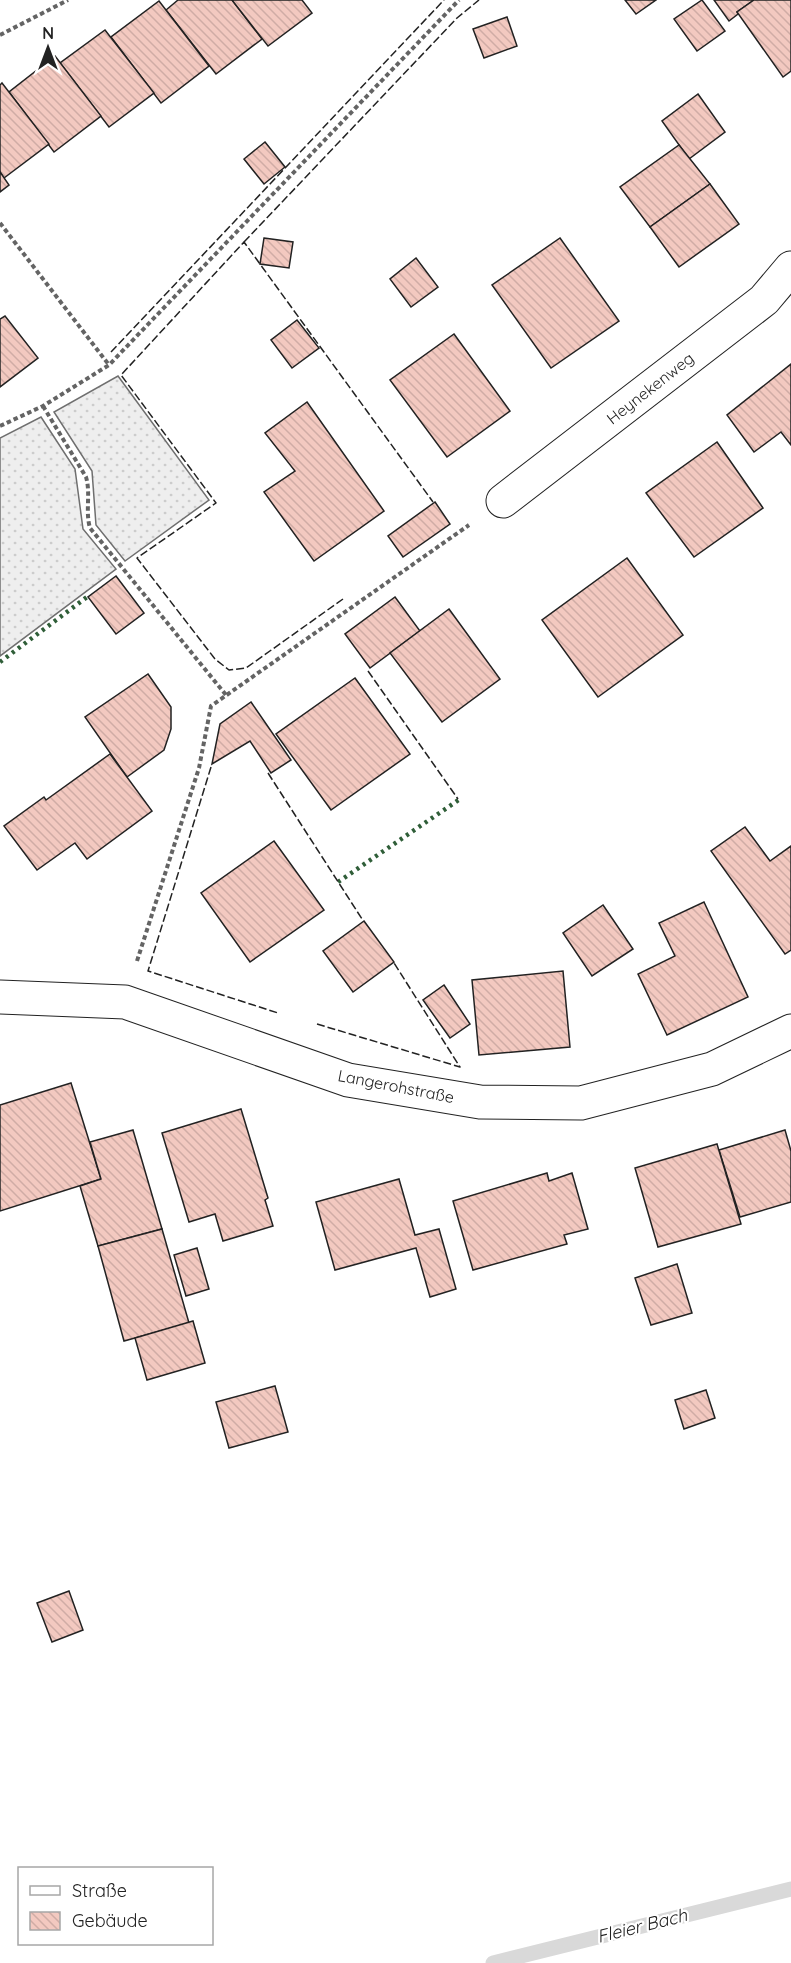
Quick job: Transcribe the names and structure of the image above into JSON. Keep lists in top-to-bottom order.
{
  "streets": {
    "street": ["Heynekenweg", "Langerohstraße"]
  },
  "water": ["Fleier Bach"],
  "legend": ["Straße", "Gebäude"],
  "north": "top"
}
